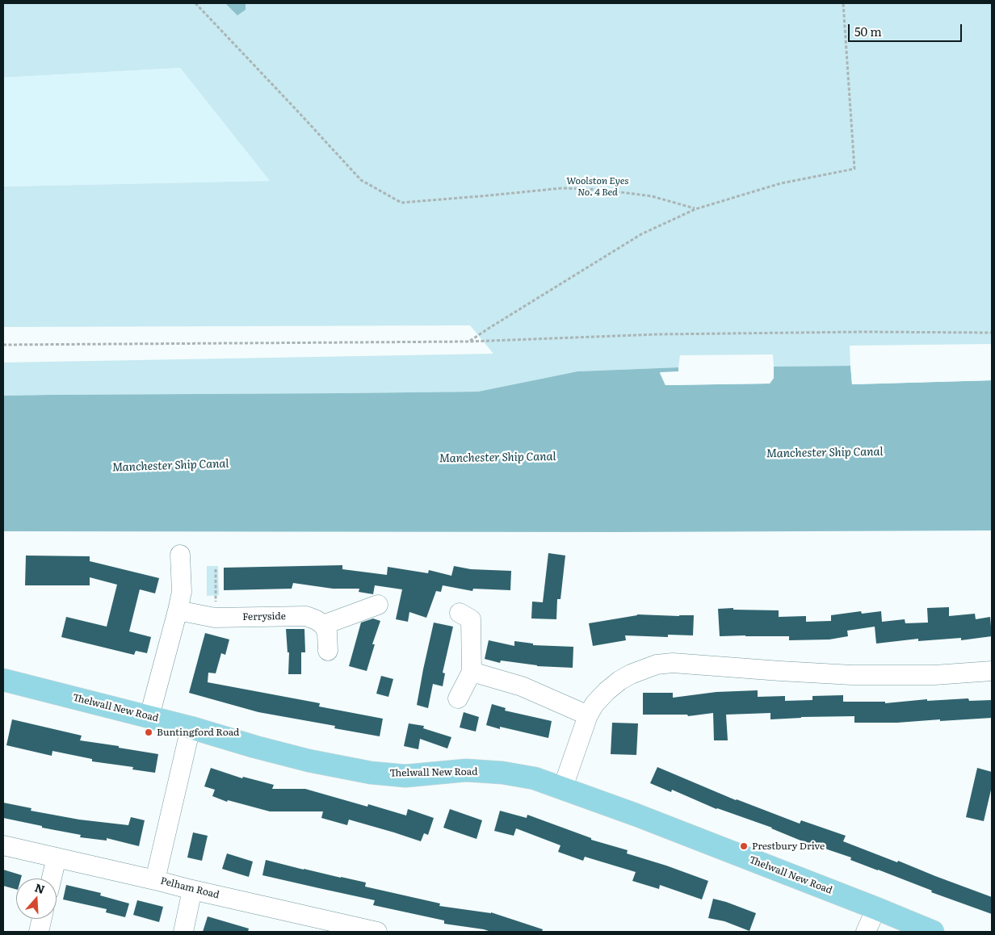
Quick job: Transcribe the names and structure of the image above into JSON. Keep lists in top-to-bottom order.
{
  "streets": {
    "main road": ["Thelwall New Road"],
    "street": ["Ferryside", "Pelham Road"]
  },
  "water": ["Manchester Ship Canal"],
  "parks": ["Woolston Eyes No. 4 Bed"],
  "places": ["Buntingford Road", "Prestbury Drive"],
  "scale_bar": "50 m",
  "north": "top"
}
